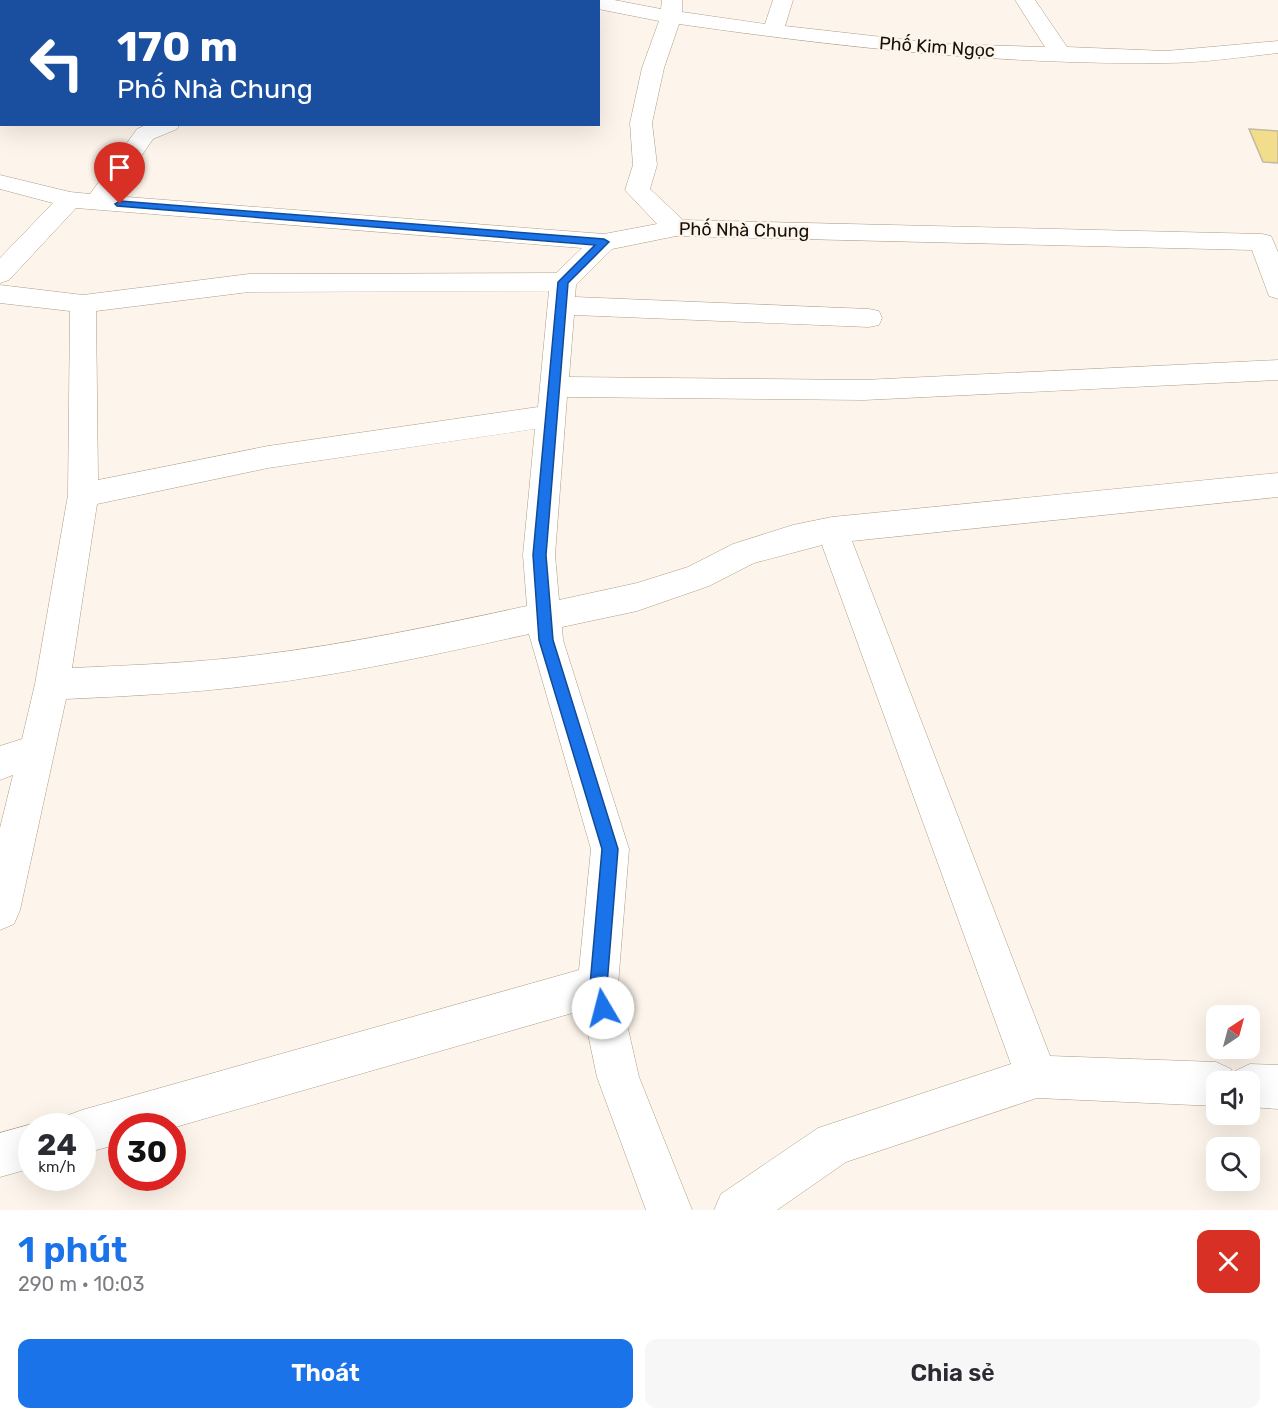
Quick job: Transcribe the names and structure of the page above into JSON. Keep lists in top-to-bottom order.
{
  "streets": {
    "street": ["Phố Kim Ngọc", "Phố Nhà Chung"]
  },
  "north": "top right",
  "page": {
    "turn": ["170 m", "Phố Nhà Chung"],
    "speed": "24 km/h",
    "limit": "30",
    "heading": ["1 phút", "290 m · 10:03"],
    "buttons": ["Thoát", "Chia sẻ"]
  }
}
